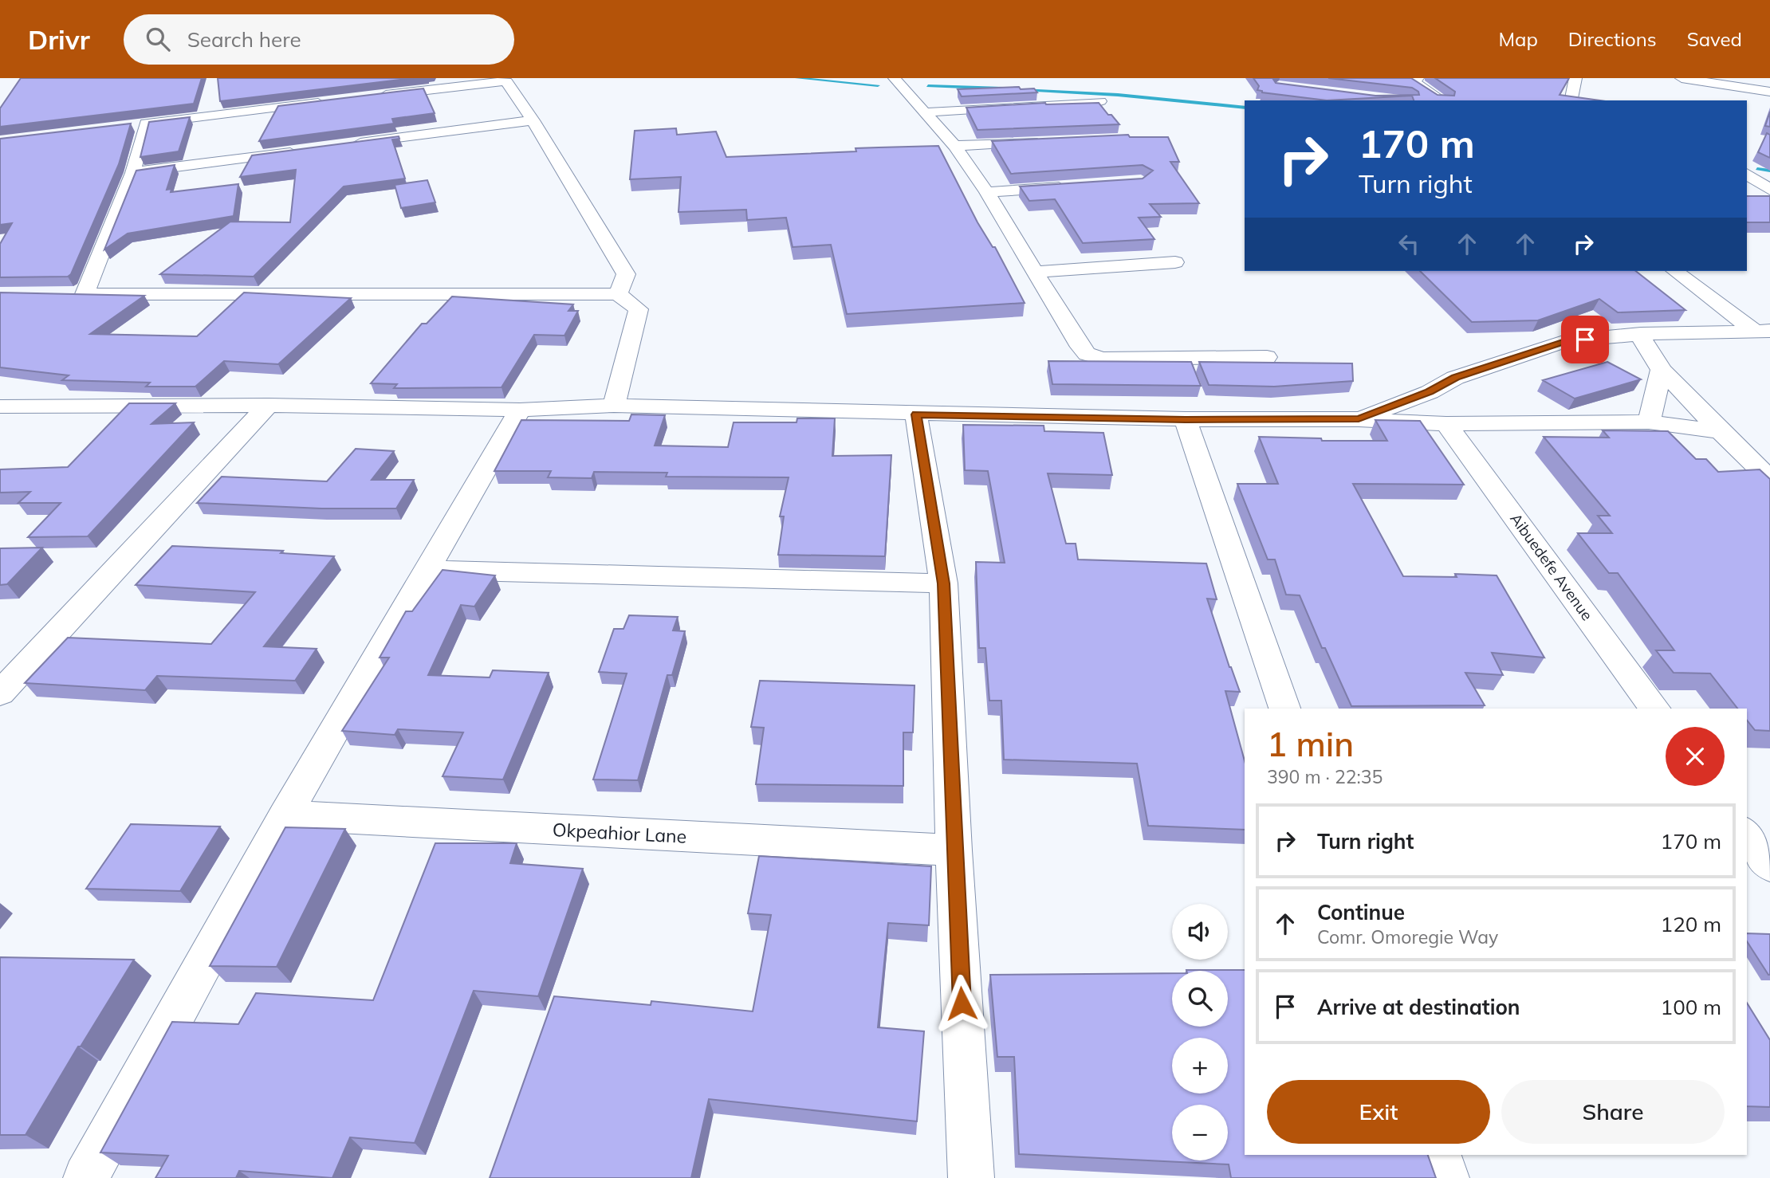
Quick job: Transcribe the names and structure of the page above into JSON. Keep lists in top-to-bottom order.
{
  "streets": {
    "street": ["Aibuedefe Avenue", "Okpeahior Lane"]
  },
  "page": {
    "header": "Drivr",
    "search": "Search here",
    "nav": ["Map", "Directions", "Saved"],
    "turn": ["170 m", "Turn right"],
    "heading": ["1 min", "390 m · 22:35"],
    "list": [
      {
        "name": "Turn right",
        "value": "170 m"
      },
      {
        "name": "Continue",
        "note": "Comr. Omoregie Way",
        "value": "120 m"
      },
      {
        "name": "Arrive at destination",
        "value": "100 m"
      }
    ],
    "map_buttons": ["+", "−"],
    "buttons": ["Exit", "Share"]
  }
}
